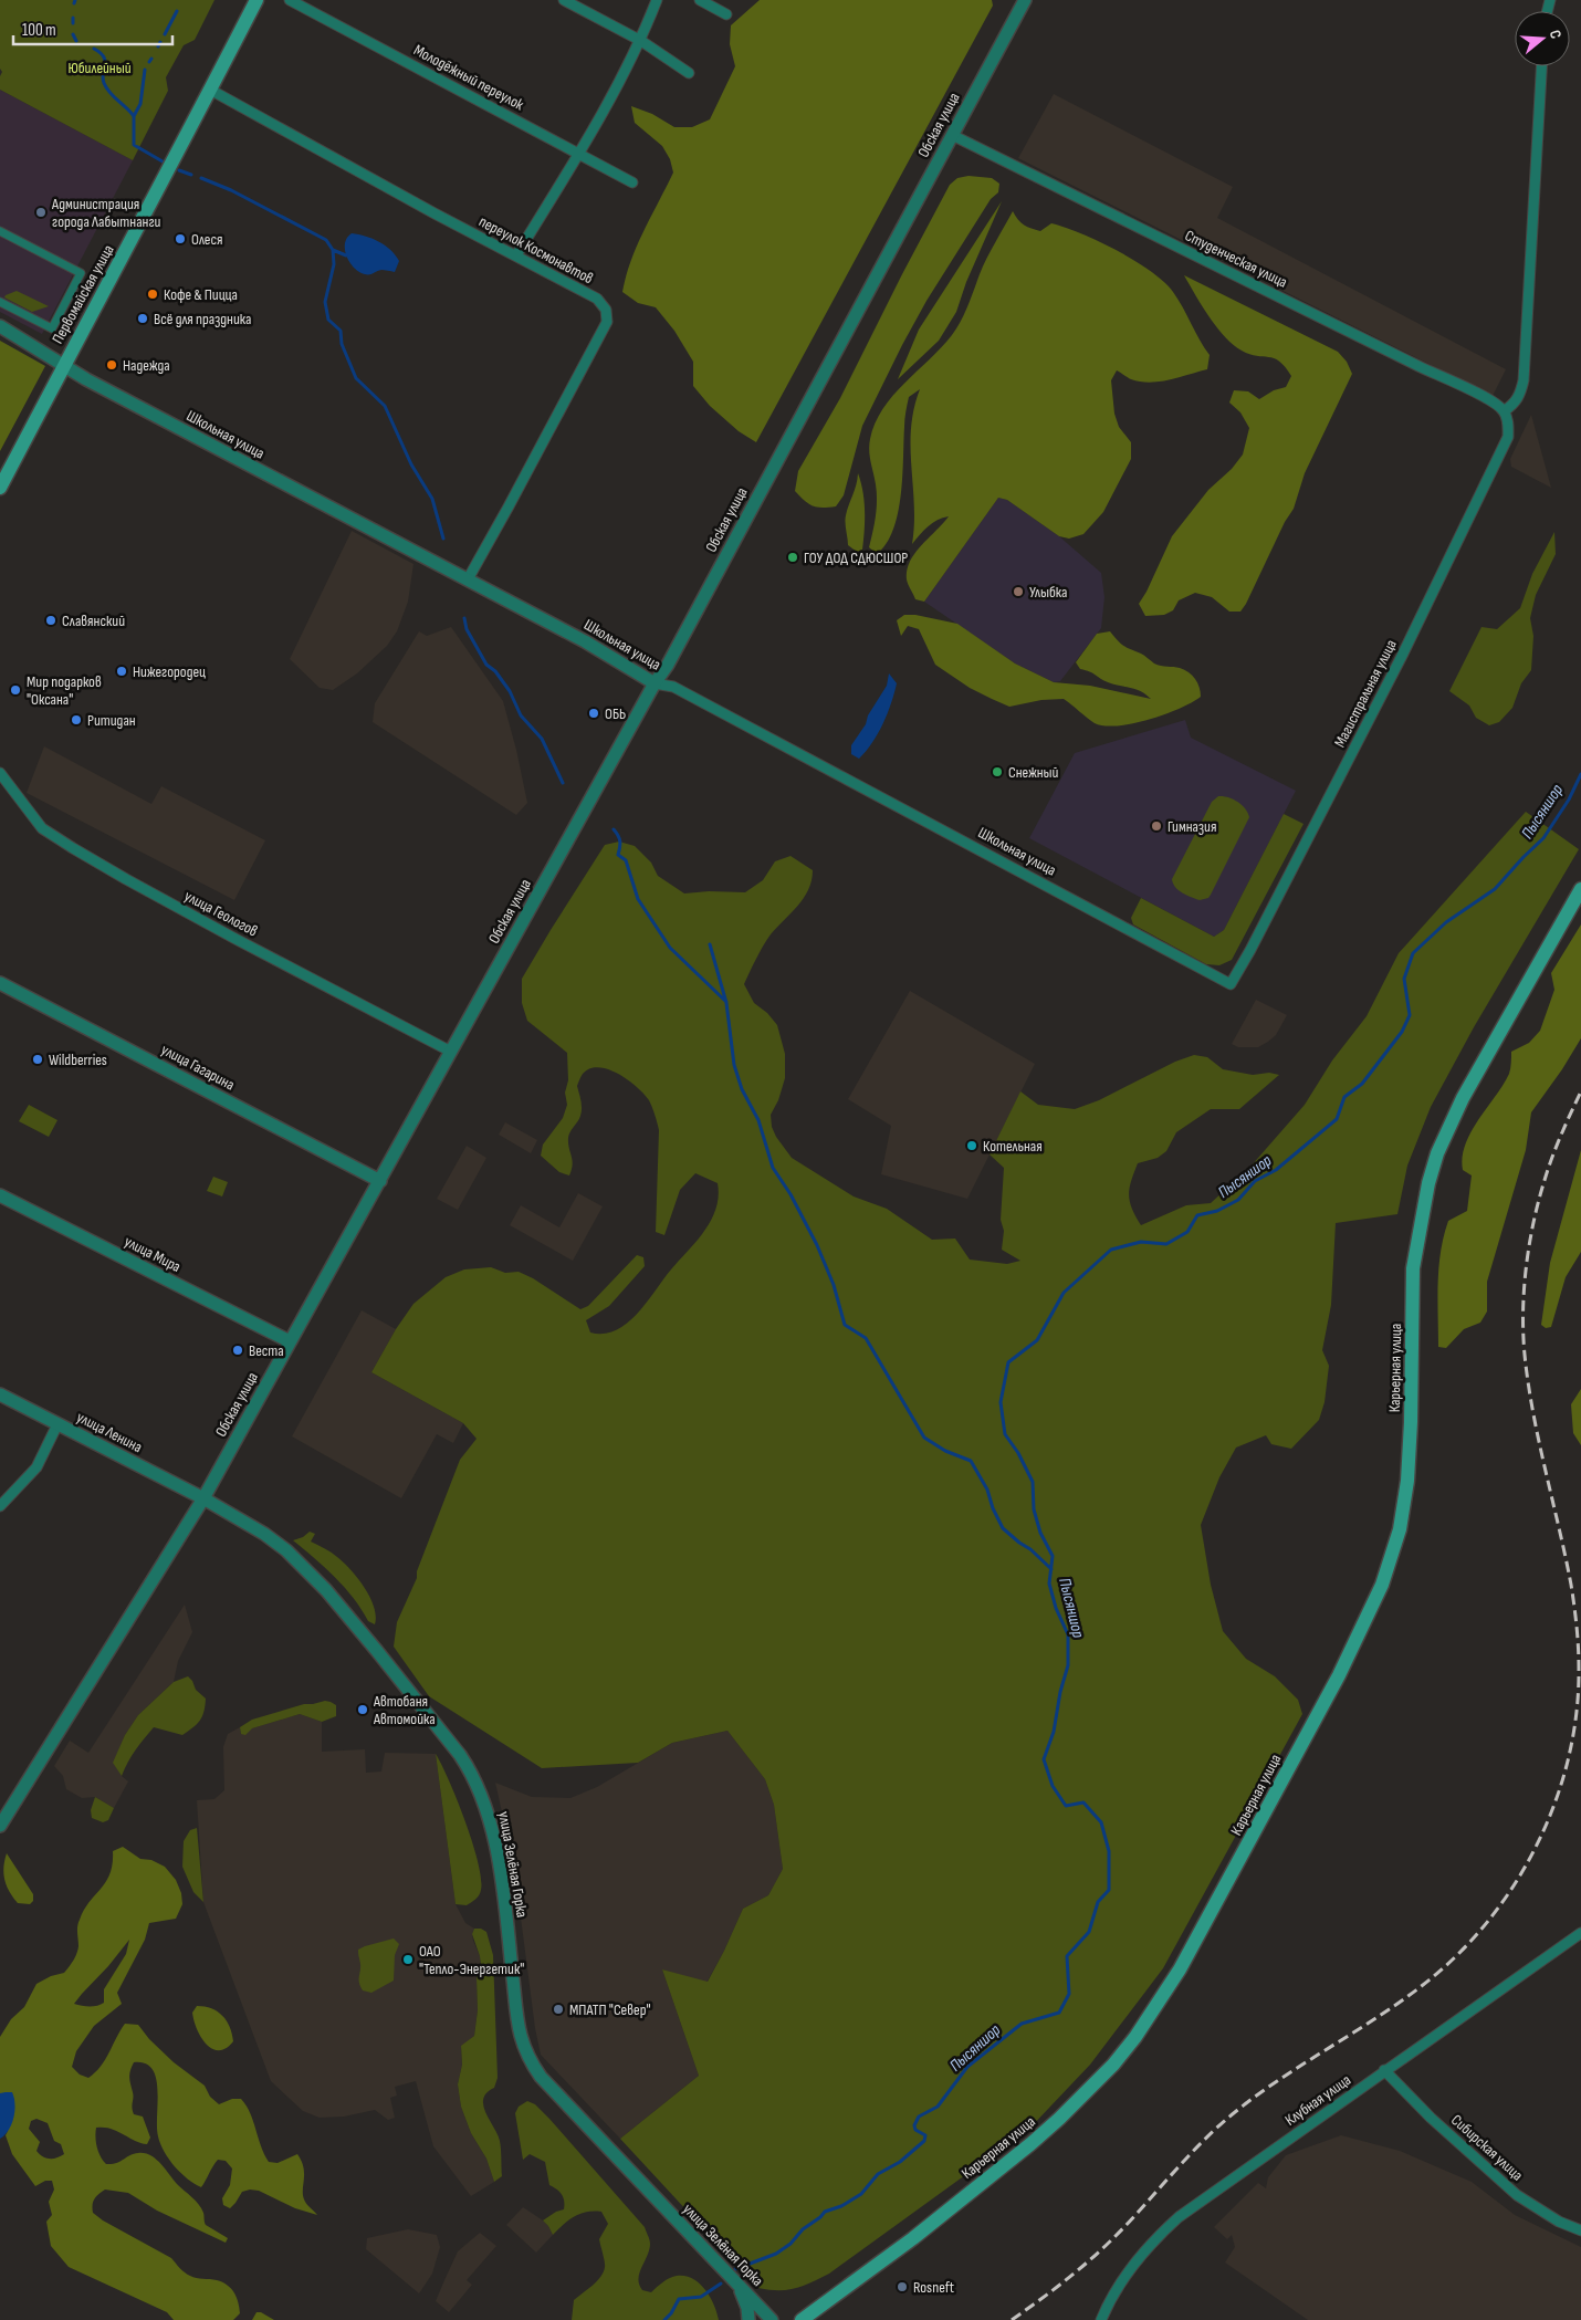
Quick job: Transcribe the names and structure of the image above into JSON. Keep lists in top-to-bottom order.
{
  "streets": {
    "main road": ["Первомайская улица", "Карьерная улица"],
    "street": [
      "Молодёжный переулок",
      "Обская улица",
      "переулок Космонавтов",
      "Студенческая улица",
      "Школьная улица",
      "Магистральная улица",
      "улица Геологов",
      "улица Гагарина",
      "улица Мира",
      "улица Ленина",
      "улица Зелёная Горка",
      "Клубная улица",
      "Сибирская улица"
    ]
  },
  "crossings": [
    ["Обская улица", "Студенческая улица"],
    ["Обская улица", "Школьная улица"],
    ["Обская улица", "улица Геологов"],
    ["Обская улица", "улица Гагарина"],
    ["Обская улица", "улица Мира"],
    ["Обская улица", "улица Ленина"],
    ["Обская улица", "улица Зелёная Горка"],
    ["переулок Космонавтов", "Первомайская улица"],
    ["переулок Космонавтов", "Школьная улица"],
    ["Студенческая улица", "Магистральная улица"],
    ["Первомайская улица", "Школьная улица"],
    ["Школьная улица", "Магистральная улица"],
    ["улица Ленина", "улица Зелёная Горка"],
    ["Клубная улица", "Сибирская улица"]
  ],
  "water": ["Пысяншор"],
  "parks": ["Юбилейный"],
  "places": [
    "Администрация города Лабытнанги",
    "Олеся",
    "Кофе & Пицца",
    "Всё для праздника",
    "Надежда",
    "ГОУ ДОД СДЮСШОР",
    "Улыбка",
    "Славянский",
    "Нижегородец",
    "Мир подарков \"Оксана\"",
    "ОБЬ",
    "Ритидан",
    "Снежный",
    "Гимназия",
    "Wildberries",
    "Котельная",
    "Веста",
    "Автобаня Автомойка",
    "ОАО \"Тепло-Энергетик\"",
    "МПАТП \"Север\"",
    "Rosneft"
  ],
  "scale_bar": "100 m",
  "north": "right"
}
